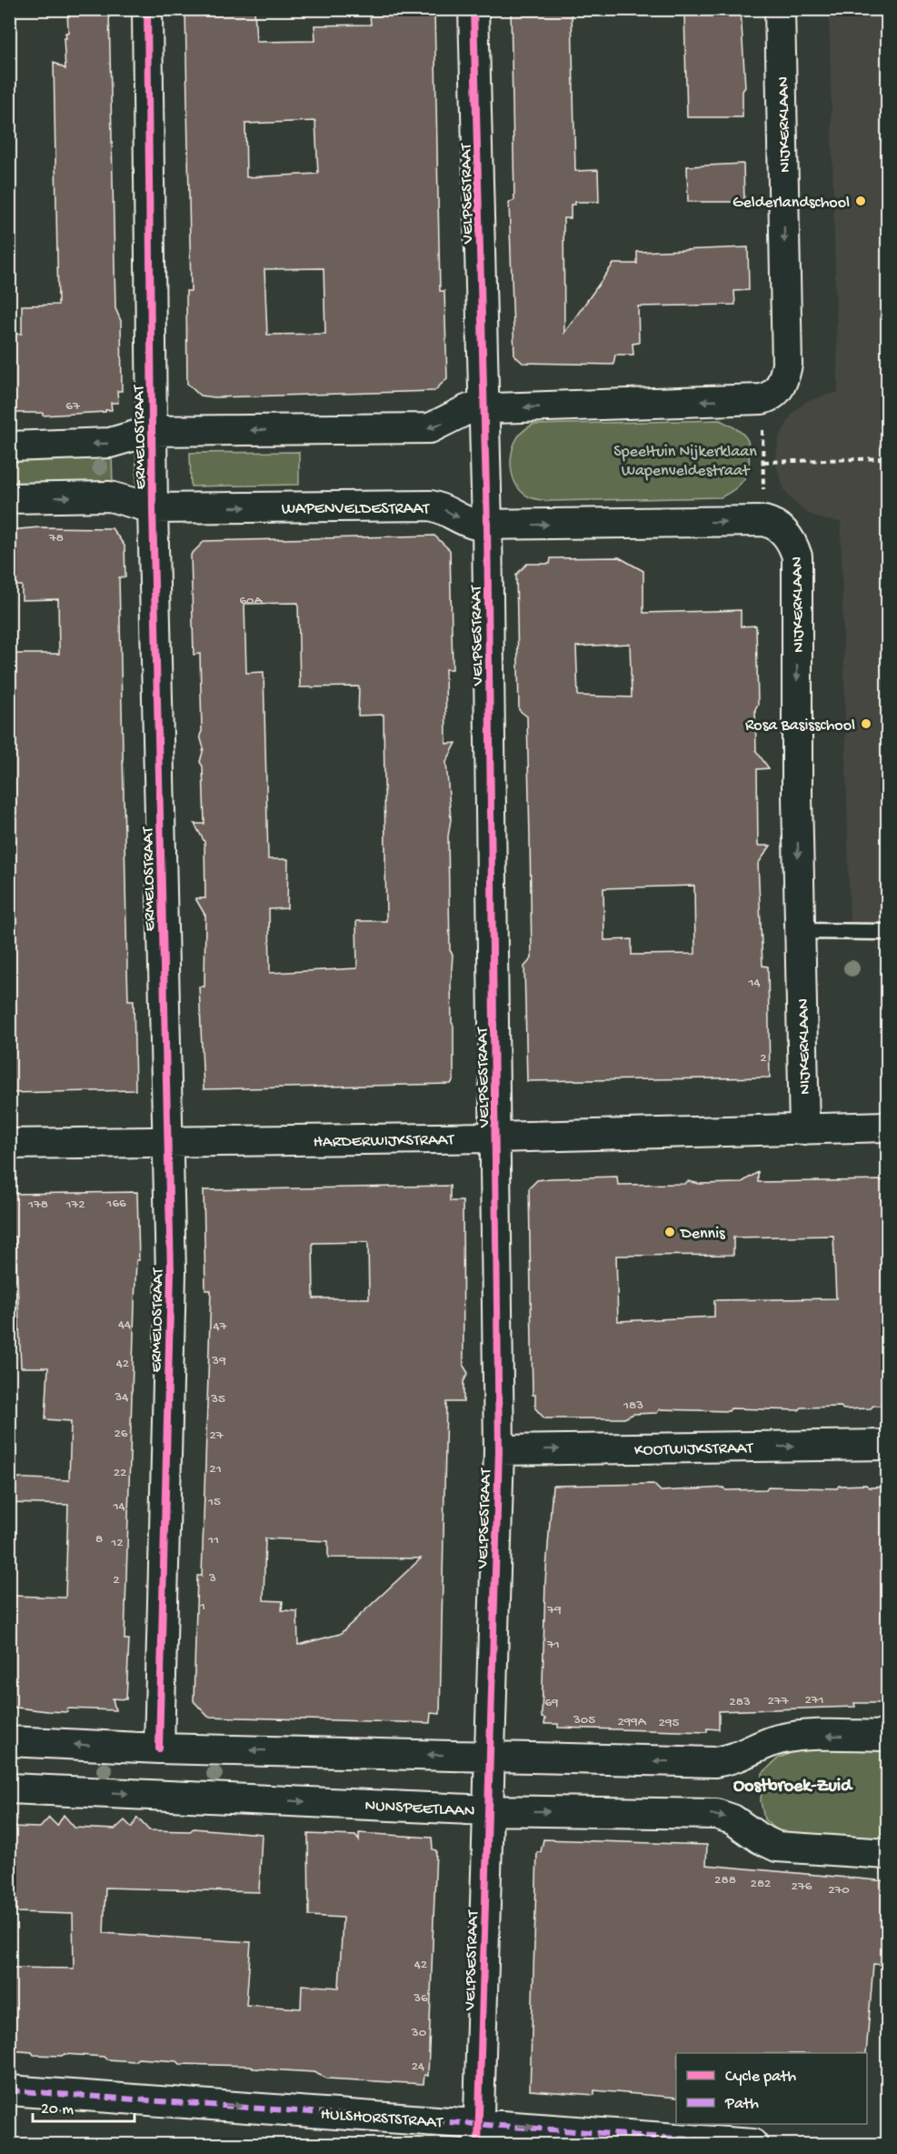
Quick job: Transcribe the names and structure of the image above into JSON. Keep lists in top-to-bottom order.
{
  "streets": {
    "street": [
      "NIJKERKLAAN",
      "VELPSESTRAAT",
      "ERMELOSTRAAT",
      "WAPENVELDESTRAAT",
      "HARDERWIJKSTRAAT",
      "KOOTWIJKSTRAAT",
      "NUNSPEETLAAN",
      "HULSHORSTSTRAAT"
    ]
  },
  "crossings": [
    ["NIJKERKLAAN", "WAPENVELDESTRAAT"],
    ["NIJKERKLAAN", "HARDERWIJKSTRAAT"],
    ["VELPSESTRAAT", "WAPENVELDESTRAAT"],
    ["VELPSESTRAAT", "HARDERWIJKSTRAAT"],
    ["VELPSESTRAAT", "KOOTWIJKSTRAAT"],
    ["VELPSESTRAAT", "NUNSPEETLAAN"],
    ["VELPSESTRAAT", "HULSHORSTSTRAAT"],
    ["ERMELOSTRAAT", "WAPENVELDESTRAAT"],
    ["ERMELOSTRAAT", "HARDERWIJKSTRAAT"]
  ],
  "one_way": ["NIJKERKLAAN", "KOOTWIJKSTRAAT", "HULSHORSTSTRAAT"],
  "districts": ["Oostbroek-Zuid"],
  "parks": ["Speeltuin Nijkerklaan Wapenveldestraat"],
  "places": ["Gelderlandschool", "Rosa Basisschool", "Dennis"],
  "house_numbers": [
    "67",
    "78",
    "60A",
    "14",
    "2",
    "166",
    "178",
    "172",
    "44",
    "47",
    "39",
    "42",
    "34",
    "35",
    "183",
    "26",
    "27",
    "21",
    "22",
    "15",
    "14",
    "8",
    "11",
    "12",
    "3",
    "2",
    "1",
    "79",
    "71",
    "271",
    "277",
    "283",
    "69",
    "305",
    "299A",
    "295",
    "288",
    "282",
    "276",
    "270",
    "42",
    "36",
    "30",
    "24"
  ],
  "legend": ["Cycle path", "Path"],
  "scale_bar": "20 m"
}
